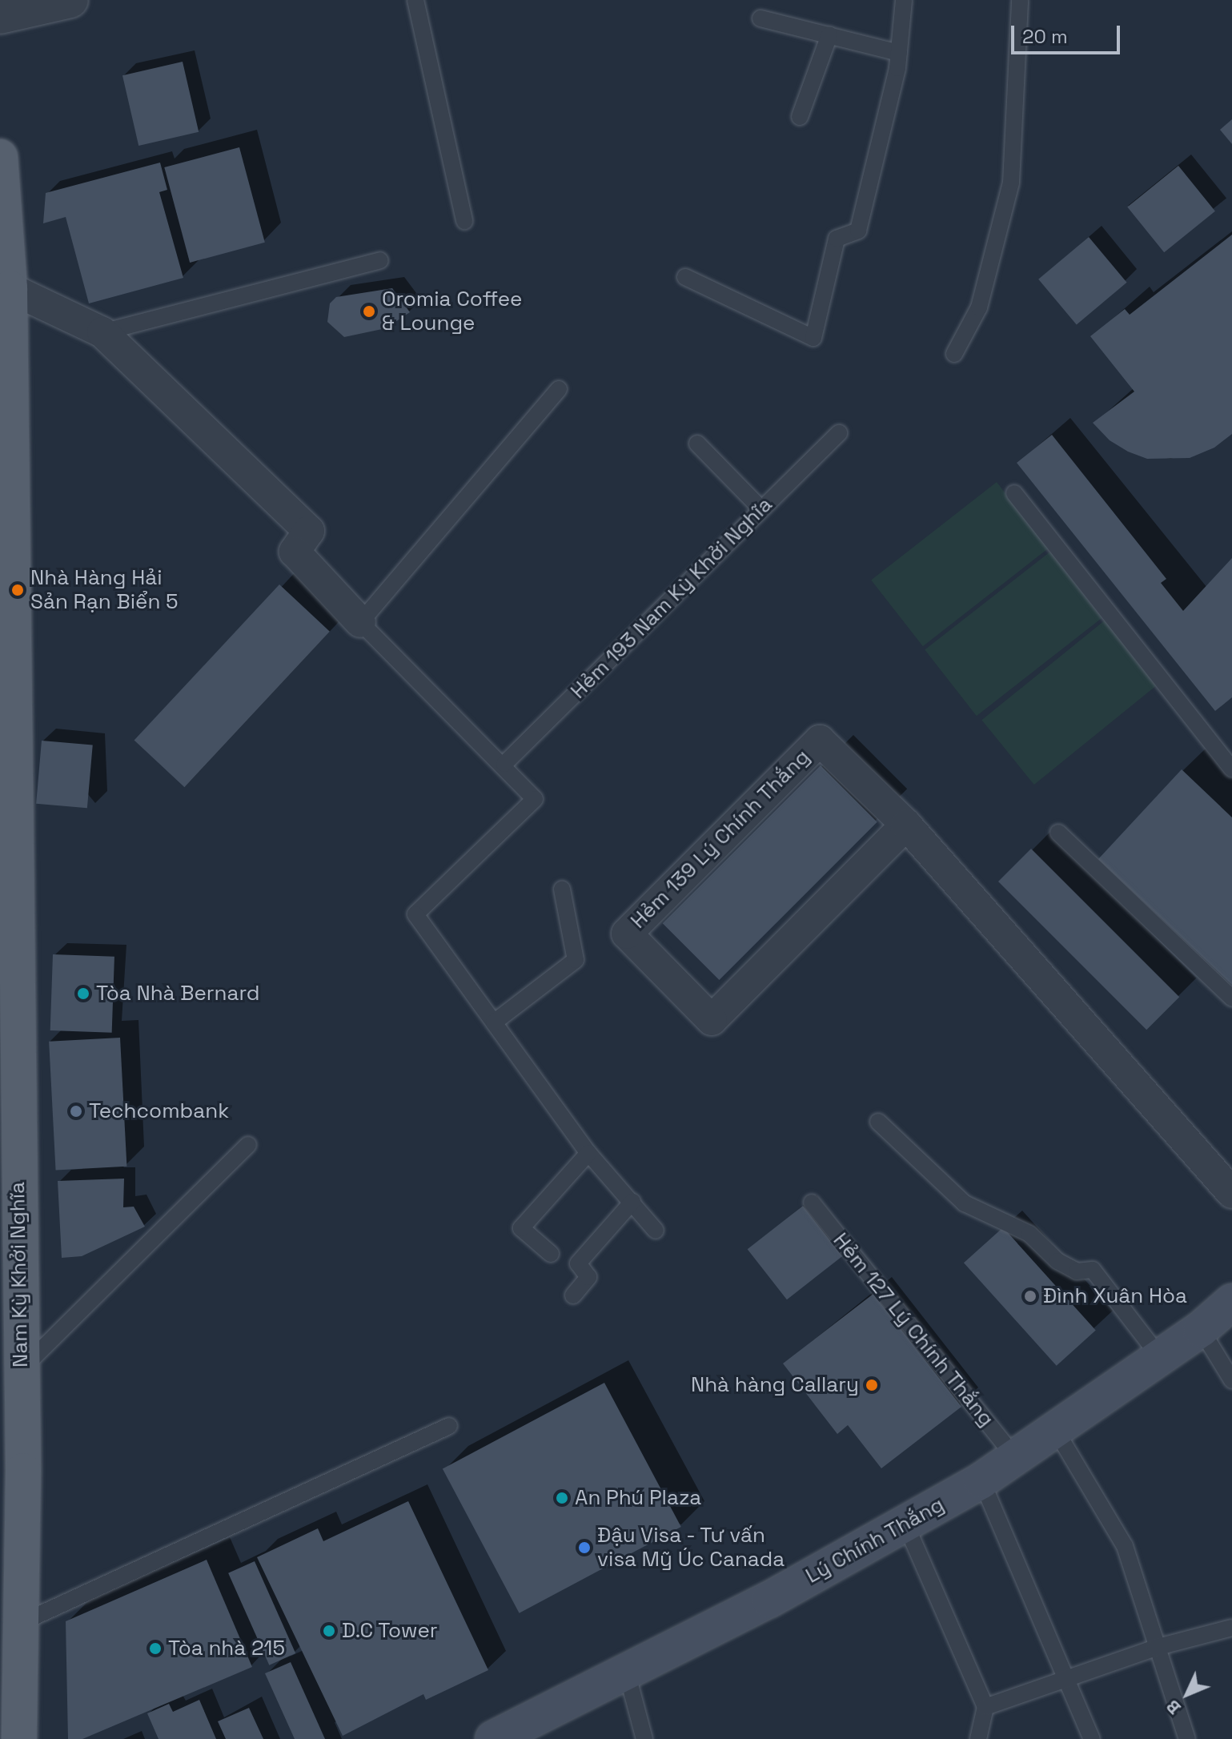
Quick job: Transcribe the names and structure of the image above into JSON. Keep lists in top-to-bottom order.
{
  "streets": {
    "main road": ["Nam Kỳ Khởi Nghĩa", "Lý Chính Thắng"],
    "street": ["Hẻm 139 Lý Chính Thắng"],
    "lane": ["Hẻm 193 Nam Kỳ Khởi Nghĩa", "Hẻm 127 Lý Chính Thắng"]
  },
  "crossings": [
    ["Hẻm 127 Lý Chính Thắng", "Lý Chính Thắng"]
  ],
  "places": [
    "Oromia Coffee & Lounge",
    "Nhà Hàng Hải Sản Rạn Biển 5",
    "Tòa Nhà Bernard",
    "Techcombank",
    "Đình Xuân Hòa",
    "Nhà hàng Callary",
    "An Phú Plaza",
    "Đậu Visa - Tư vấn visa Mỹ Úc Canada",
    "D.C Tower",
    "Tòa nhà 215"
  ],
  "scale_bar": "20 m",
  "north": "bottom left"
}
